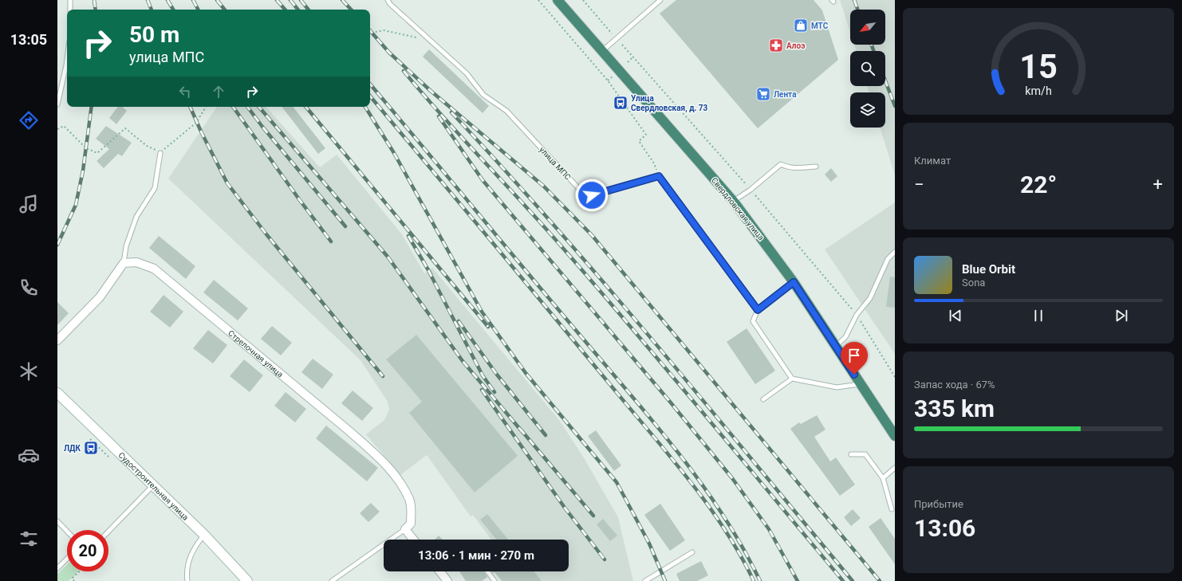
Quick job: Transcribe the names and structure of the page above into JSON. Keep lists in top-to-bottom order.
{
  "streets": {
    "highway": ["Свердловская улица"],
    "main road": ["Судостроительная улица"],
    "street": ["Стрелочная улица"],
    "lane": ["улица МПС"]
  },
  "places": {
    "shop": ["МТС"],
    "pharmacy": ["Алоэ"],
    "supermarket": ["Лента"],
    "bus stop": ["Улица Свердловская, д. 73", "ЛДК"]
  },
  "north": "bottom left",
  "page": {
    "tabs": "13:05",
    "turn": ["50 m", "улица МПС"],
    "tile": [
      "Климат",
      ["Запас хода · 67%", "335 km"],
      ["Прибытие", "13:06"]
    ],
    "heat": ["−", "22°", "+"],
    "song": ["Blue Orbit", "Sona"],
    "limit": "20",
    "trip": "13:06 · 1 мин · 270 m",
    "gauge": ["15", "km/h"]
  }
}
